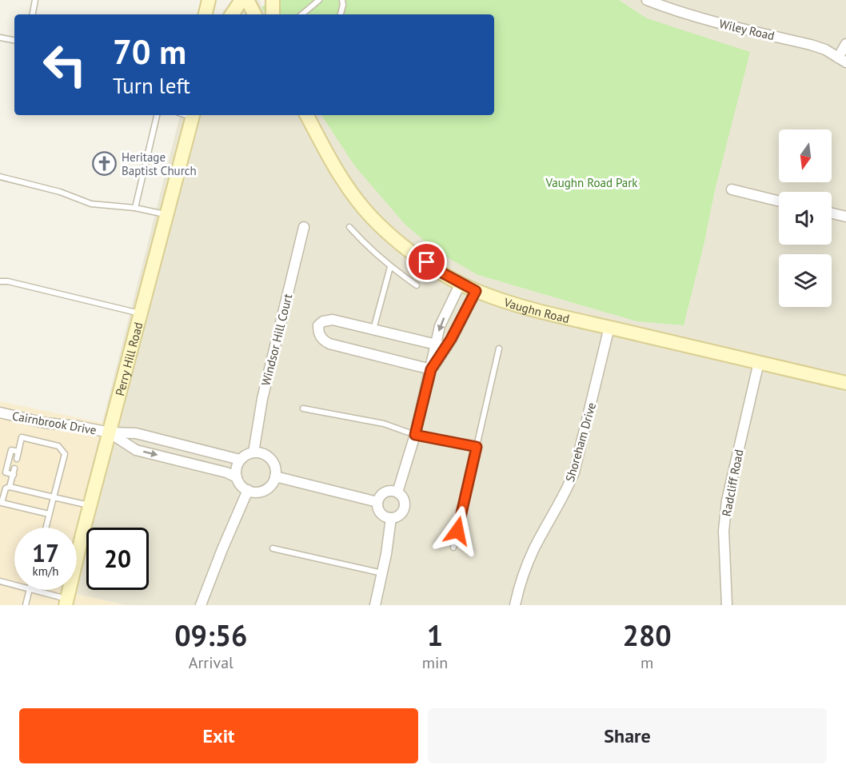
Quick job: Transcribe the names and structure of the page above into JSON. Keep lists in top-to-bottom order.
{
  "streets": {
    "main road": ["Vaughn Road", "Perry Hill Road"],
    "street": [
      "Wiley Road",
      "Windsor Hill Court",
      "Cairnbrook Drive",
      "Shoreham Drive",
      "Radcliff Road"
    ]
  },
  "crossings": [
    ["Vaughn Road", "Shoreham Drive"],
    ["Vaughn Road", "Radcliff Road"],
    ["Perry Hill Road", "Cairnbrook Drive"]
  ],
  "parks": ["Vaughn Road Park"],
  "places": {
    "church": ["Heritage Baptist Church"]
  },
  "north": "bottom",
  "page": {
    "turn": ["70 m", "Turn left"],
    "speed": "17 km/h",
    "limit": "20",
    "eta": [
      "09:56",
      "Arrival",
      "1",
      "min",
      "280",
      "m"
    ],
    "buttons": ["Exit", "Share"]
  }
}
